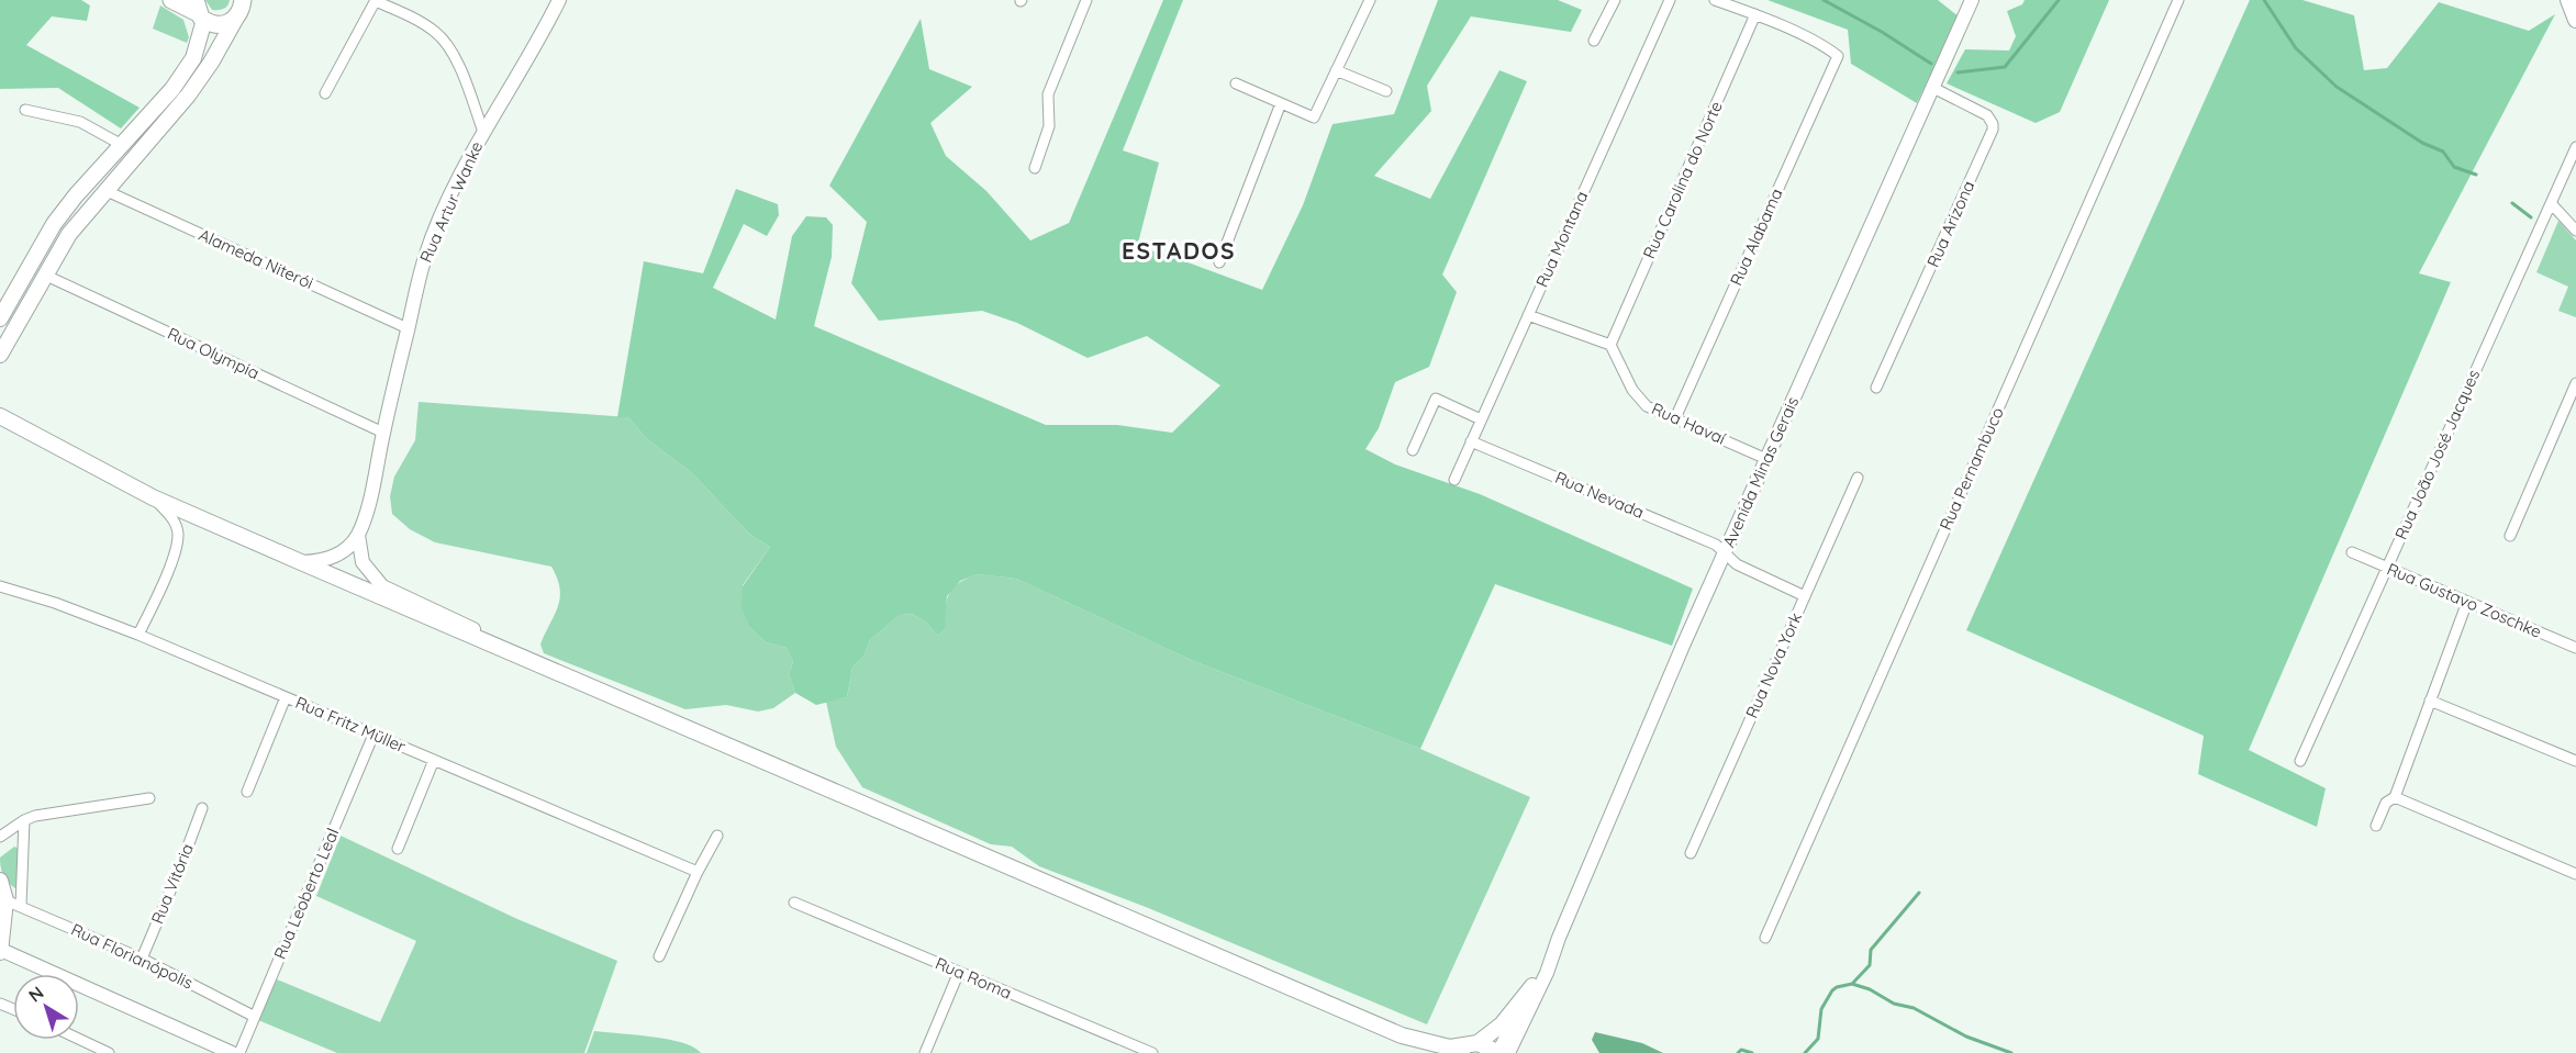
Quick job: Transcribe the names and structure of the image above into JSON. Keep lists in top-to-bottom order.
{
  "streets": {
    "street": [
      "Rua Carolina do Norte",
      "Rua Artur Wanke",
      "Rua Arizona",
      "Rua Alabama",
      "Rua Montana",
      "Alameda Niterói",
      "Rua Olympia",
      "Rua Havaí",
      "Rua João José Jacques",
      "Rua Pernambuco",
      "Avenida Minas Gerais",
      "Rua Nevada",
      "Rua Gustavo Zoschke",
      "Rua Nova York",
      "Rua Fritz Müller",
      "Rua Vitória",
      "Rua Leoberto Leal",
      "Rua Florianópolis",
      "Rua Roma"
    ]
  },
  "crossings": [
    ["Rua Carolina do Norte", "Rua Alabama"],
    ["Rua Carolina do Norte", "Rua Havaí"],
    ["Rua Artur Wanke", "Alameda Niterói"],
    ["Rua Artur Wanke", "Rua Olympia"],
    ["Rua Arizona", "Avenida Minas Gerais"],
    ["Rua Alabama", "Rua Havaí"],
    ["Rua Montana", "Rua Nevada"],
    ["Rua Havaí", "Avenida Minas Gerais"],
    ["Rua João José Jacques", "Rua Gustavo Zoschke"],
    ["Avenida Minas Gerais", "Rua Nevada"],
    ["Rua Nevada", "Rua Nova York"],
    ["Rua Fritz Müller", "Rua Leoberto Leal"],
    ["Rua Vitória", "Rua Florianópolis"],
    ["Rua Leoberto Leal", "Rua Florianópolis"]
  ],
  "districts": ["ESTADOS"],
  "north": "top left"
}
